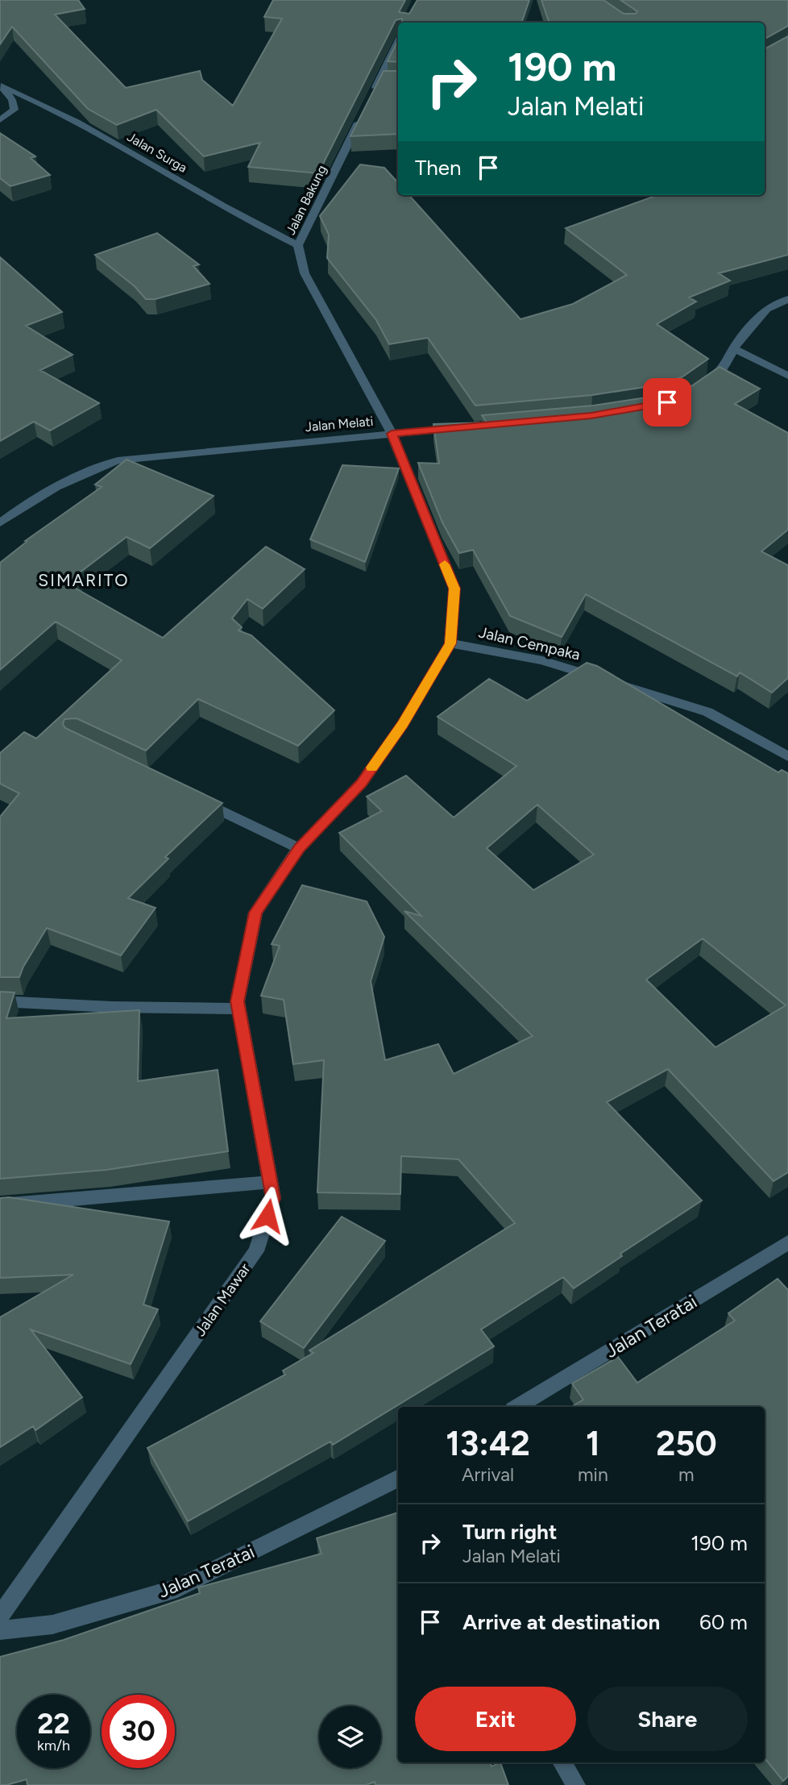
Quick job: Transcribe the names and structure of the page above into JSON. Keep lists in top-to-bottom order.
{
  "streets": {
    "street": [
      "Jalan Surga",
      "Jalan Bakung",
      "Jalan Melati",
      "Jalan Cempaka",
      "Jalan Mawar",
      "Jalan Teratai"
    ]
  },
  "crossings": [
    ["Jalan Surga", "Jalan Bakung"],
    ["Jalan Bakung", "Jalan Melati"],
    ["Jalan Bakung", "Jalan Mawar"],
    ["Jalan Melati", "Jalan Mawar"],
    ["Jalan Cempaka", "Jalan Mawar"]
  ],
  "districts": ["SIMARITO"],
  "page": {
    "turn": ["190 m", "Jalan Melati"],
    "then": "Then",
    "eta": [
      "13:42",
      "Arrival",
      "1",
      "min",
      "250",
      "m"
    ],
    "list": [
      {
        "name": "Turn right",
        "note": "Jalan Melati",
        "value": "190 m"
      },
      {
        "name": "Arrive at destination",
        "value": "60 m"
      }
    ],
    "buttons": ["Exit", "Share"],
    "speed": "22 km/h",
    "limit": "30"
  }
}
